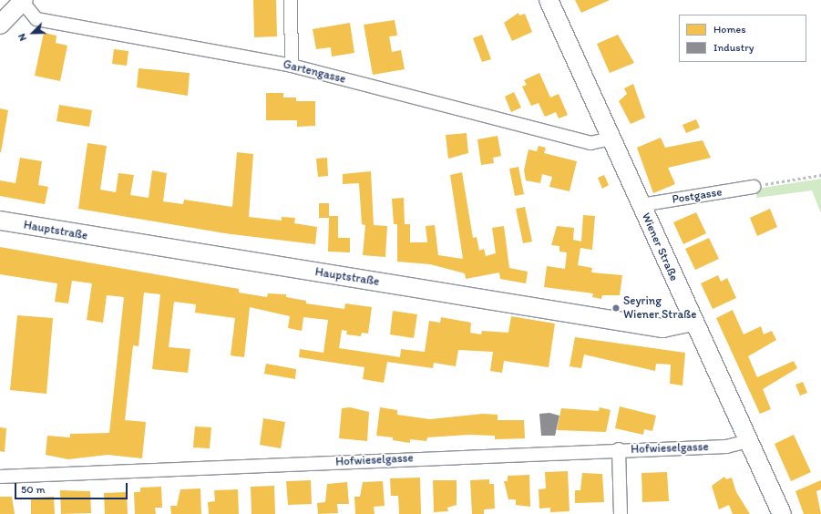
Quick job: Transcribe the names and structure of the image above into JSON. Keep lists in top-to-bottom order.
{
  "streets": {
    "street": [
      "Gartengasse",
      "Postgasse",
      "Hauptstraße",
      "Wiener Straße",
      "Hofwieselgasse"
    ]
  },
  "crossings": [
    ["Gartengasse", "Wiener Straße"],
    ["Postgasse", "Wiener Straße"],
    ["Hauptstraße", "Wiener Straße"],
    ["Wiener Straße", "Hofwieselgasse"]
  ],
  "places": ["Seyring Wiener Straße"],
  "legend": ["Homes", "Industry"],
  "scale_bar": "50 m",
  "north": "bottom left"
}
